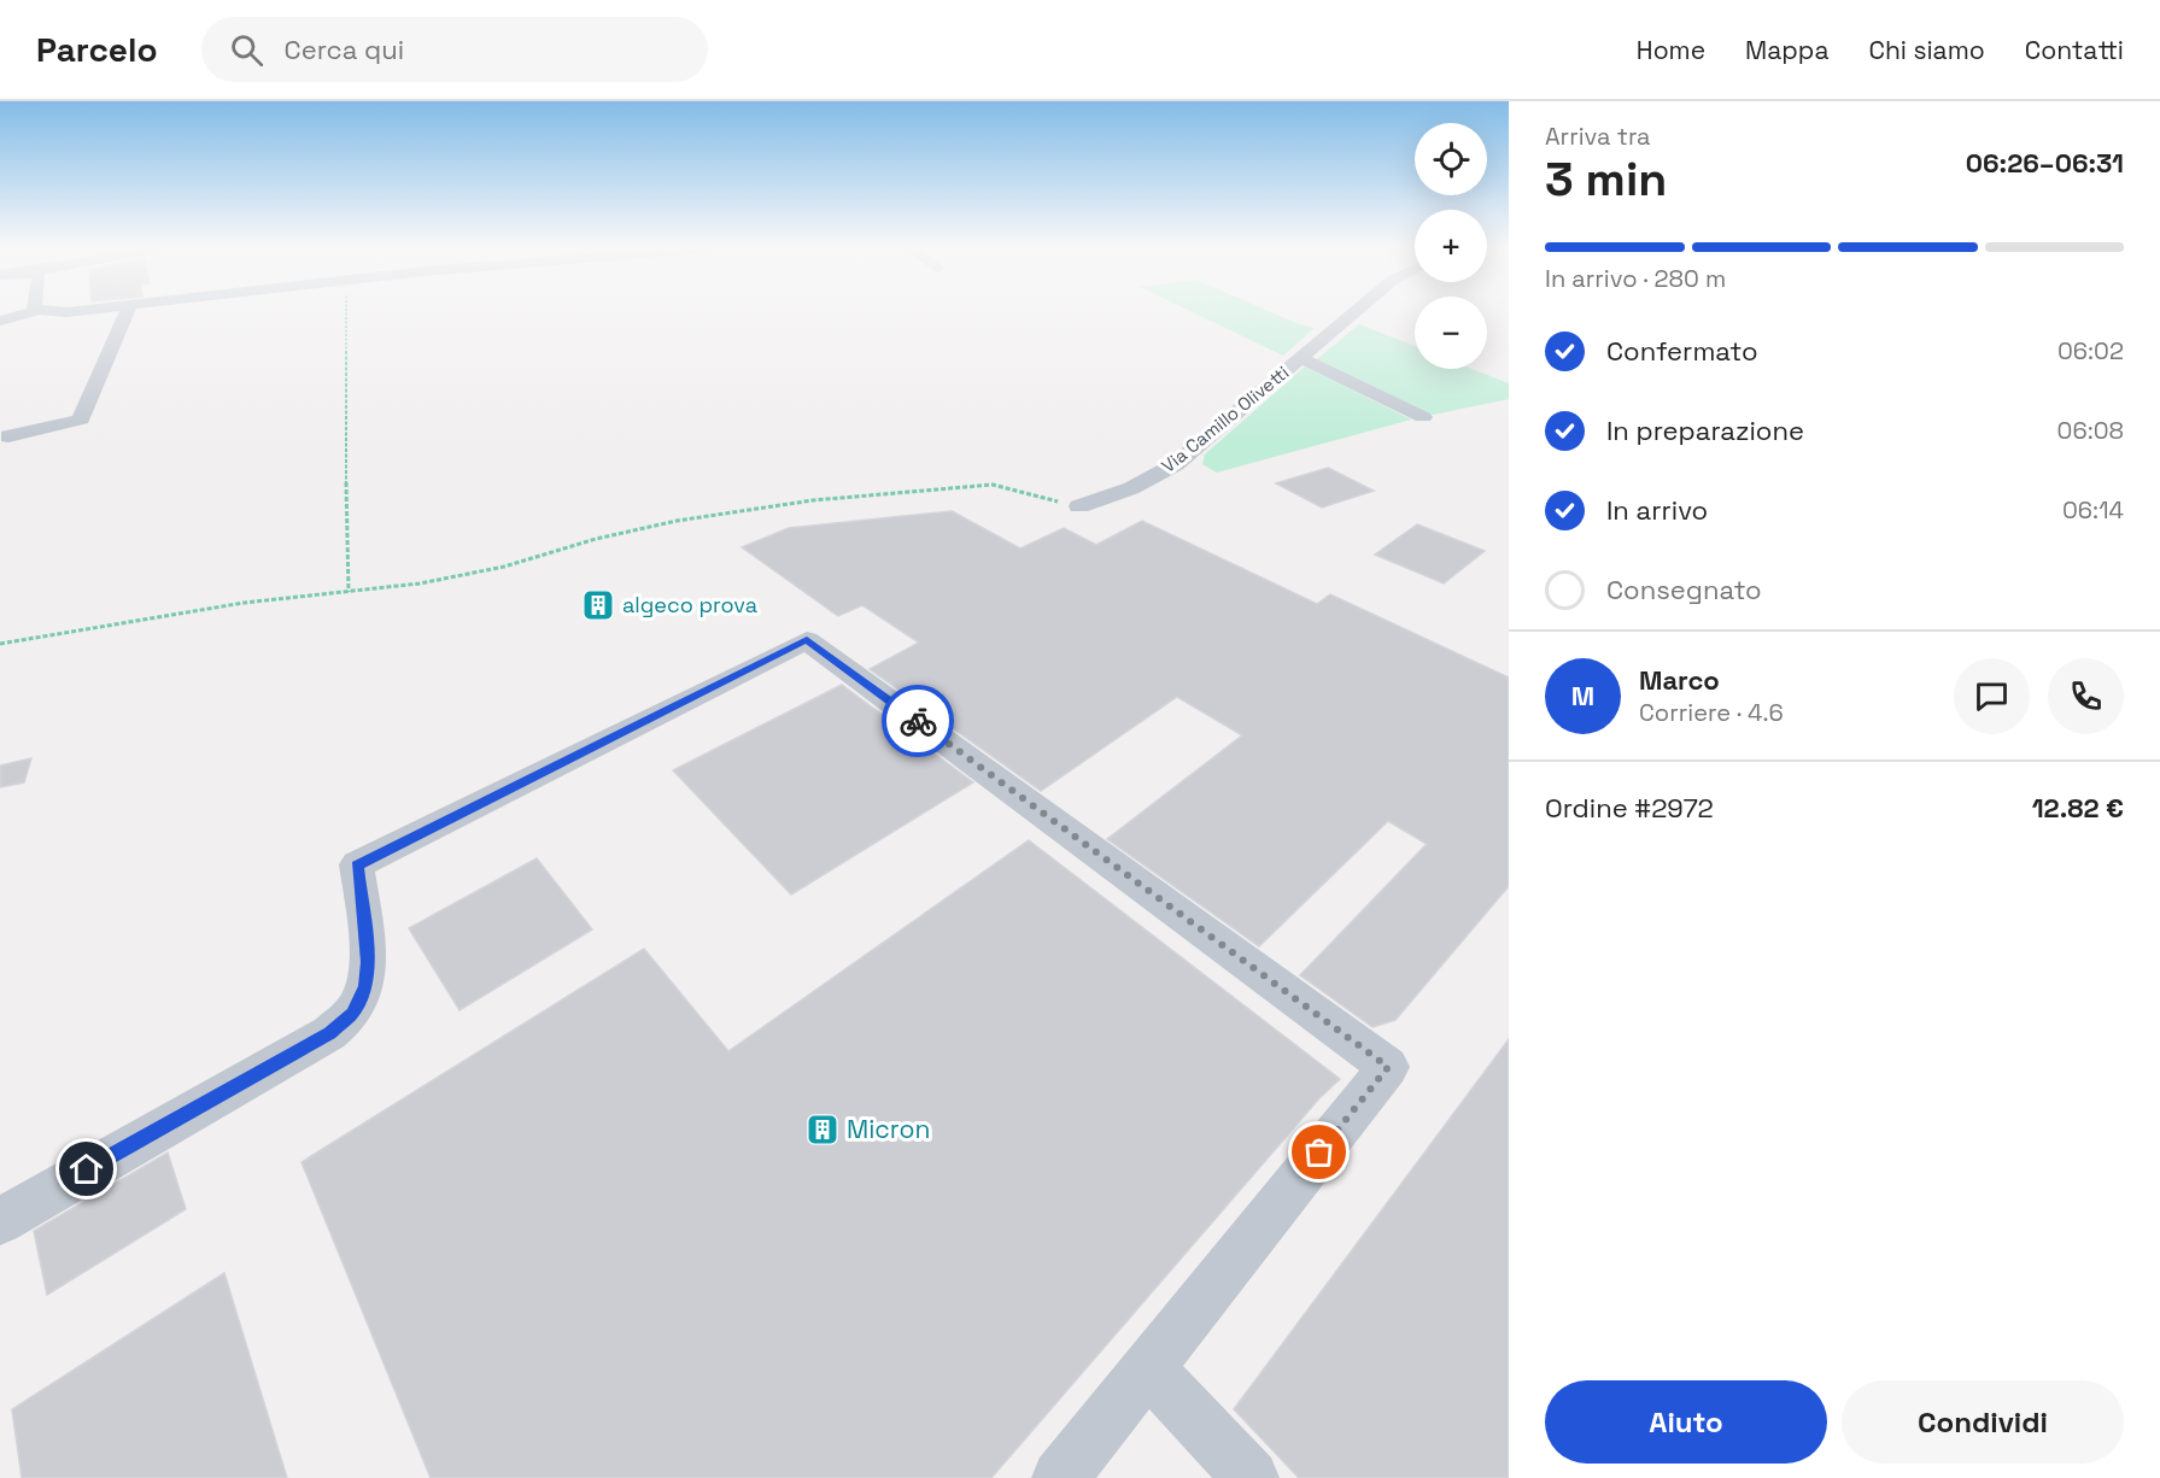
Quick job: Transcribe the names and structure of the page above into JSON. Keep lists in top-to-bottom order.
{
  "streets": {
    "street": ["Via Camillo Olivetti"]
  },
  "places": {
    "building": ["algeco prova", "Micron"]
  },
  "page": {
    "header": "Parcelo",
    "search": "Cerca qui",
    "nav": [
      "Home",
      "Mappa",
      "Chi siamo",
      "Contatti"
    ],
    "heading": ["3 min", "Arriva tra", "06:26–06:31"],
    "panel": [
      "Marco",
      "Corriere · 4.6",
      "Ordine #2972",
      "12.82 €"
    ],
    "map_buttons": ["+", "−"],
    "bar": "In arrivo · 280 m",
    "list": [
      ["Confermato", "06:02"],
      ["In preparazione", "06:08"],
      ["In arrivo", "06:14"],
      "Consegnato"
    ],
    "round": "M",
    "buttons": ["Aiuto", "Condividi"]
  }
}
